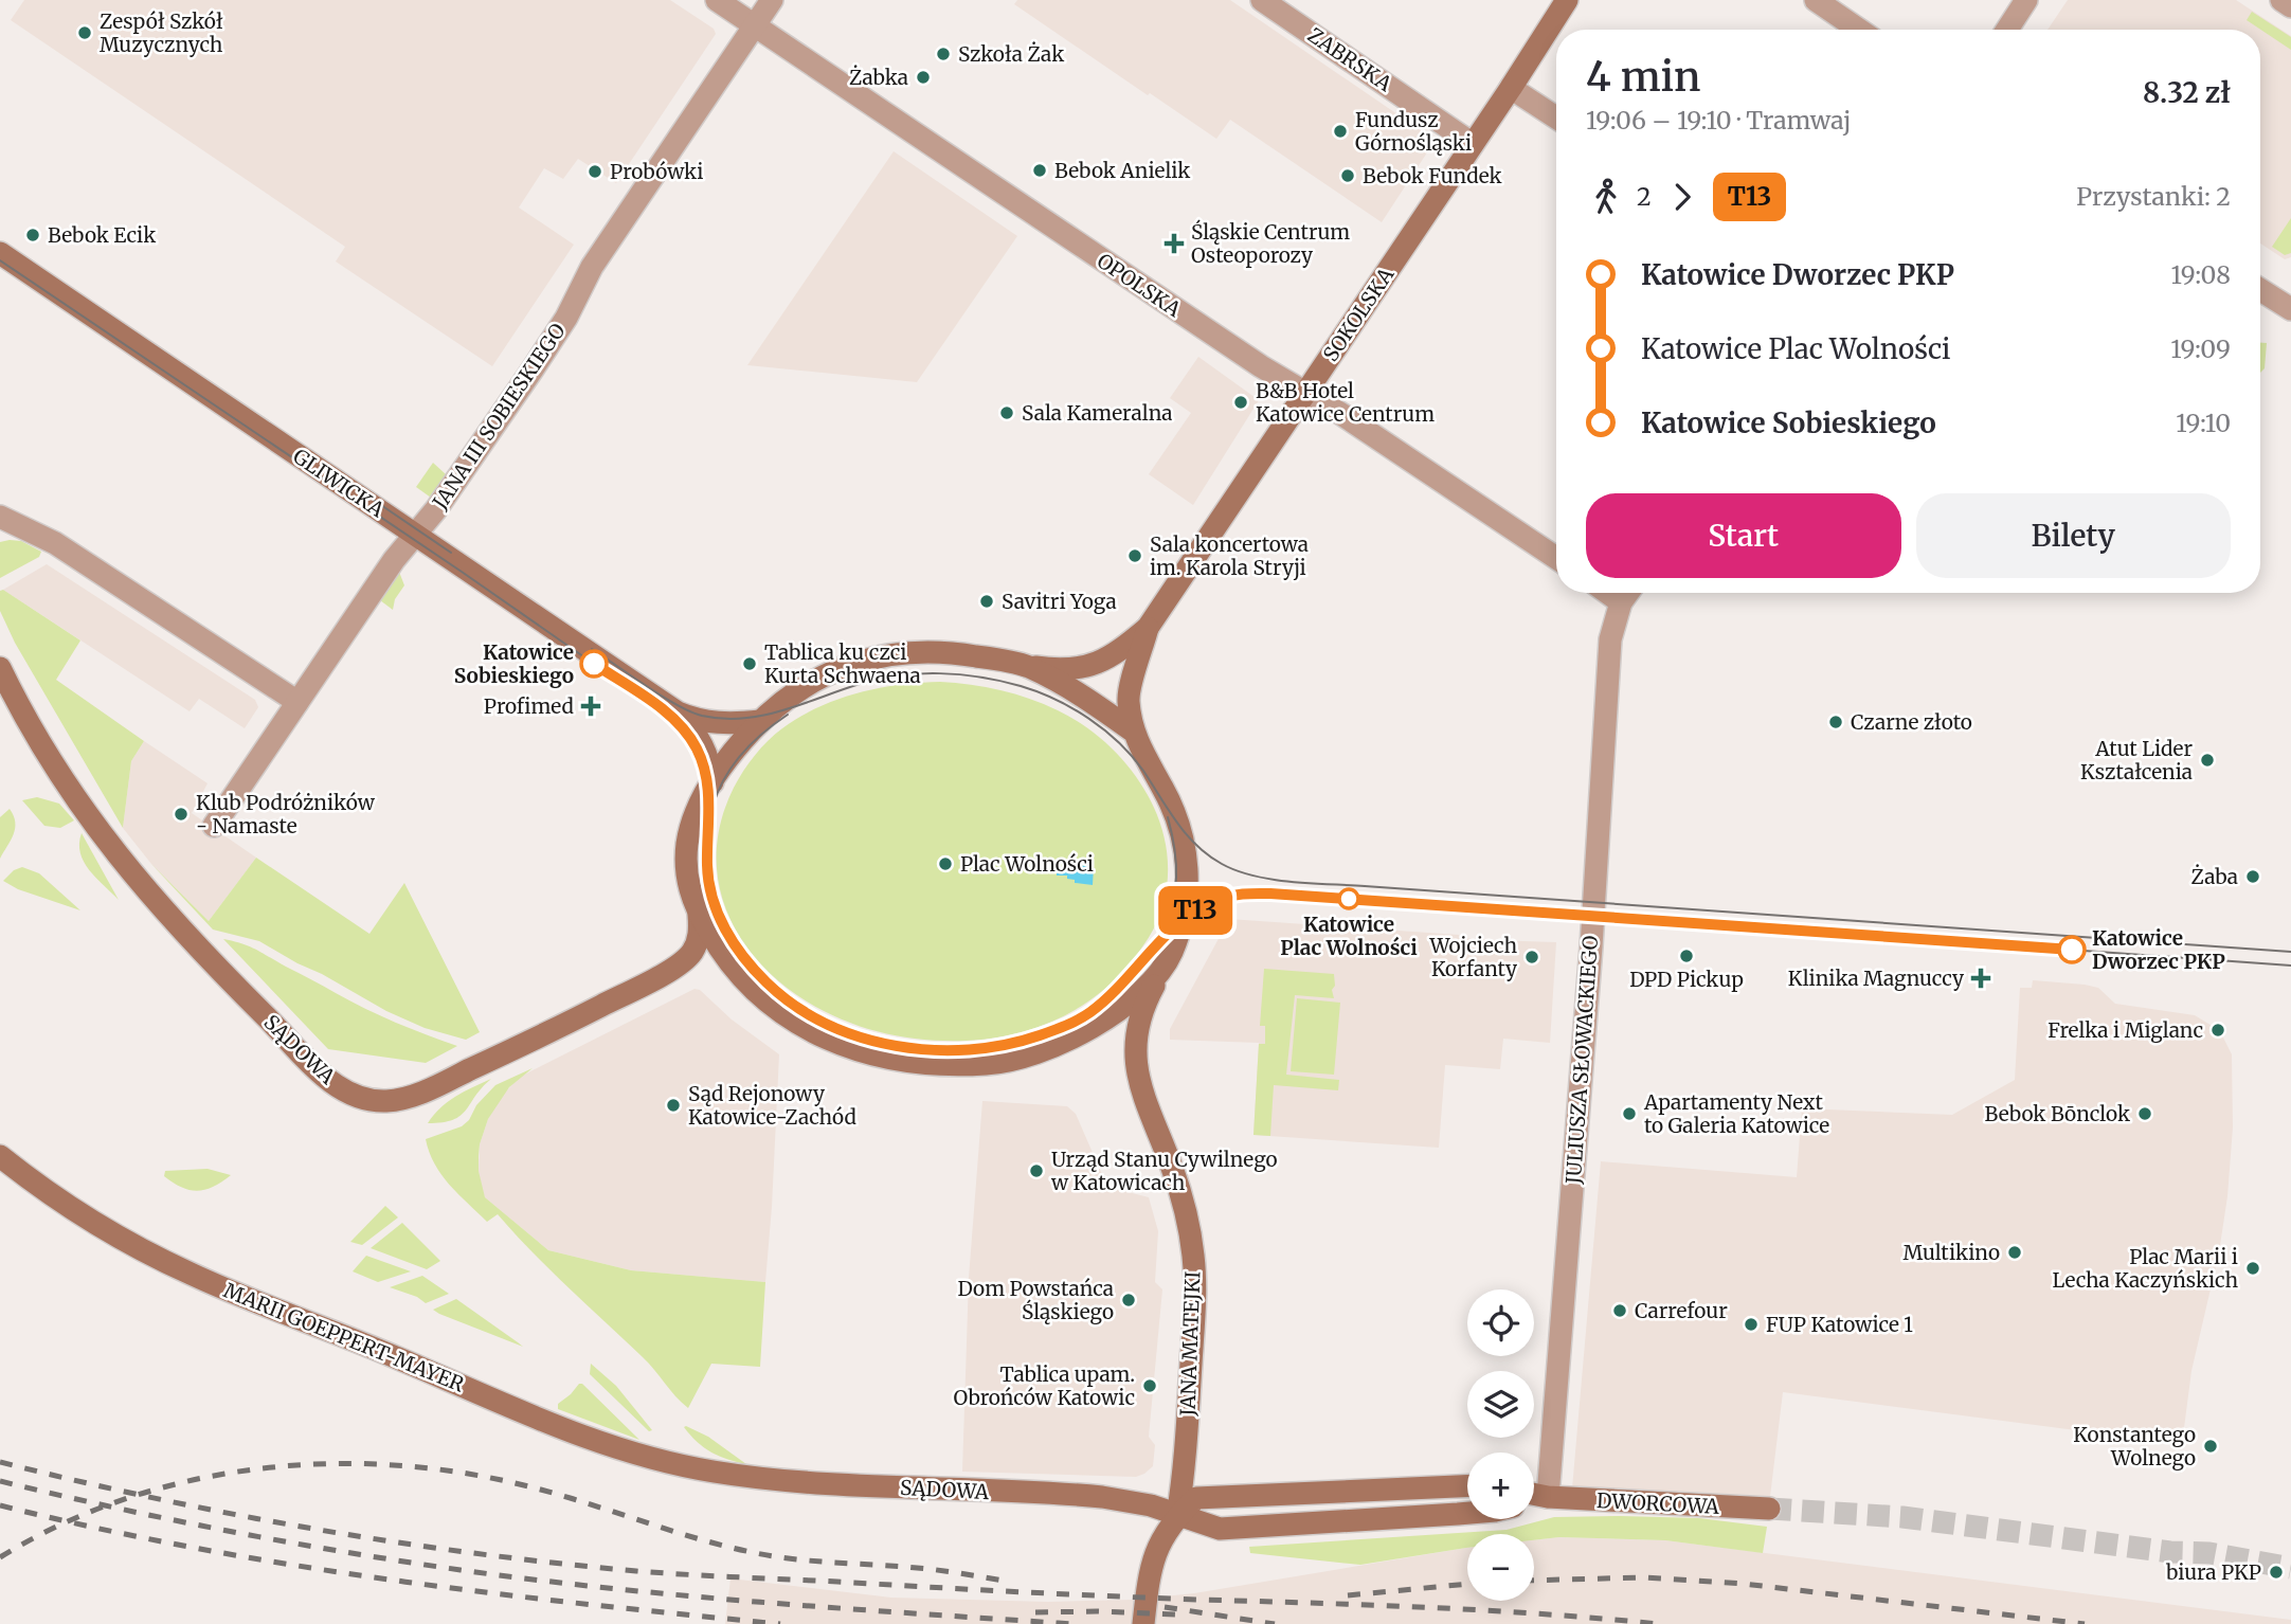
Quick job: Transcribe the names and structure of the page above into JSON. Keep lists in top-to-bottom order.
{
  "streets": {
    "street": [
      "ZABRSKA",
      "OPOLSKA",
      "SOKOLSKA",
      "JANA III SOBIESKIEGO",
      "GLIWICKA",
      "SĄDOWA",
      "JULIUSZA SŁOWACKIEGO",
      "MARII GOEPPERT-MAYER",
      "JANA MATEJKI",
      "DWORCOWA"
    ]
  },
  "crossings": [
    ["ZABRSKA", "SOKOLSKA"],
    ["OPOLSKA", "SOKOLSKA"],
    ["OPOLSKA", "JANA III SOBIESKIEGO"],
    ["JANA III SOBIESKIEGO", "GLIWICKA"],
    ["SĄDOWA", "MARII GOEPPERT-MAYER"],
    ["SĄDOWA", "JANA MATEJKI"],
    ["JULIUSZA SŁOWACKIEGO", "DWORCOWA"]
  ],
  "places": {
    "other": [
      "Zespół Szkół Muzycznych",
      "Szkoła Żak",
      "Żabka",
      "Fundusz Górnośląski",
      "Bebok Anielik",
      "Probówki",
      "Bebok Fundek",
      "Bebok Ecik",
      "B&B Hotel Katowice Centrum",
      "Sala Kameralna",
      "Sala koncertowa im. Karola Stryji",
      "Savitri Yoga",
      "Katowice Sobieskiego",
      "Tablica ku czci Kurta Schwaena",
      "Czarne złoto",
      "Atut Lider Kształcenia",
      "Klub Podróżników - Namaste",
      "Plac Wolności",
      "Żaba",
      "Katowice Plac Wolności",
      "Katowice Dworzec PKP",
      "DPD Pickup",
      "Wojciech Korfanty",
      "Frelka i Miglanc",
      "Sąd Rejonowy Katowice-Zachód",
      "Apartamenty Next to Galeria Katowice",
      "Bebok Bōnclok",
      "Urząd Stanu Cywilnego w Katowicach",
      "Multikino",
      "Plac Marii i Lecha Kaczyńskich",
      "Dom Powstańca Śląskiego",
      "Carrefour",
      "FUP Katowice 1",
      "Tablica upam. Obrońców Katowic",
      "Konstantego Wolnego",
      "biura PKP"
    ],
    "health": ["Śląskie Centrum Osteoporozy", "Profimed", "Klinika Magnuccy"]
  },
  "lines": ["tram line T13"],
  "page": {
    "on_map": "T13",
    "heading": ["4 min", "19:06 – 19:10 · Tramwaj", "8.32 zł"],
    "legs": ["2", "T13", "Przystanki: 2"],
    "list": [
      {
        "name": "Katowice Dworzec PKP",
        "value": "19:08"
      },
      {
        "name": "Katowice Plac Wolności",
        "value": "19:09"
      },
      {
        "name": "Katowice Sobieskiego",
        "value": "19:10"
      }
    ],
    "buttons": ["Start", "Bilety"],
    "map_buttons": ["+", "−"]
  }
}
